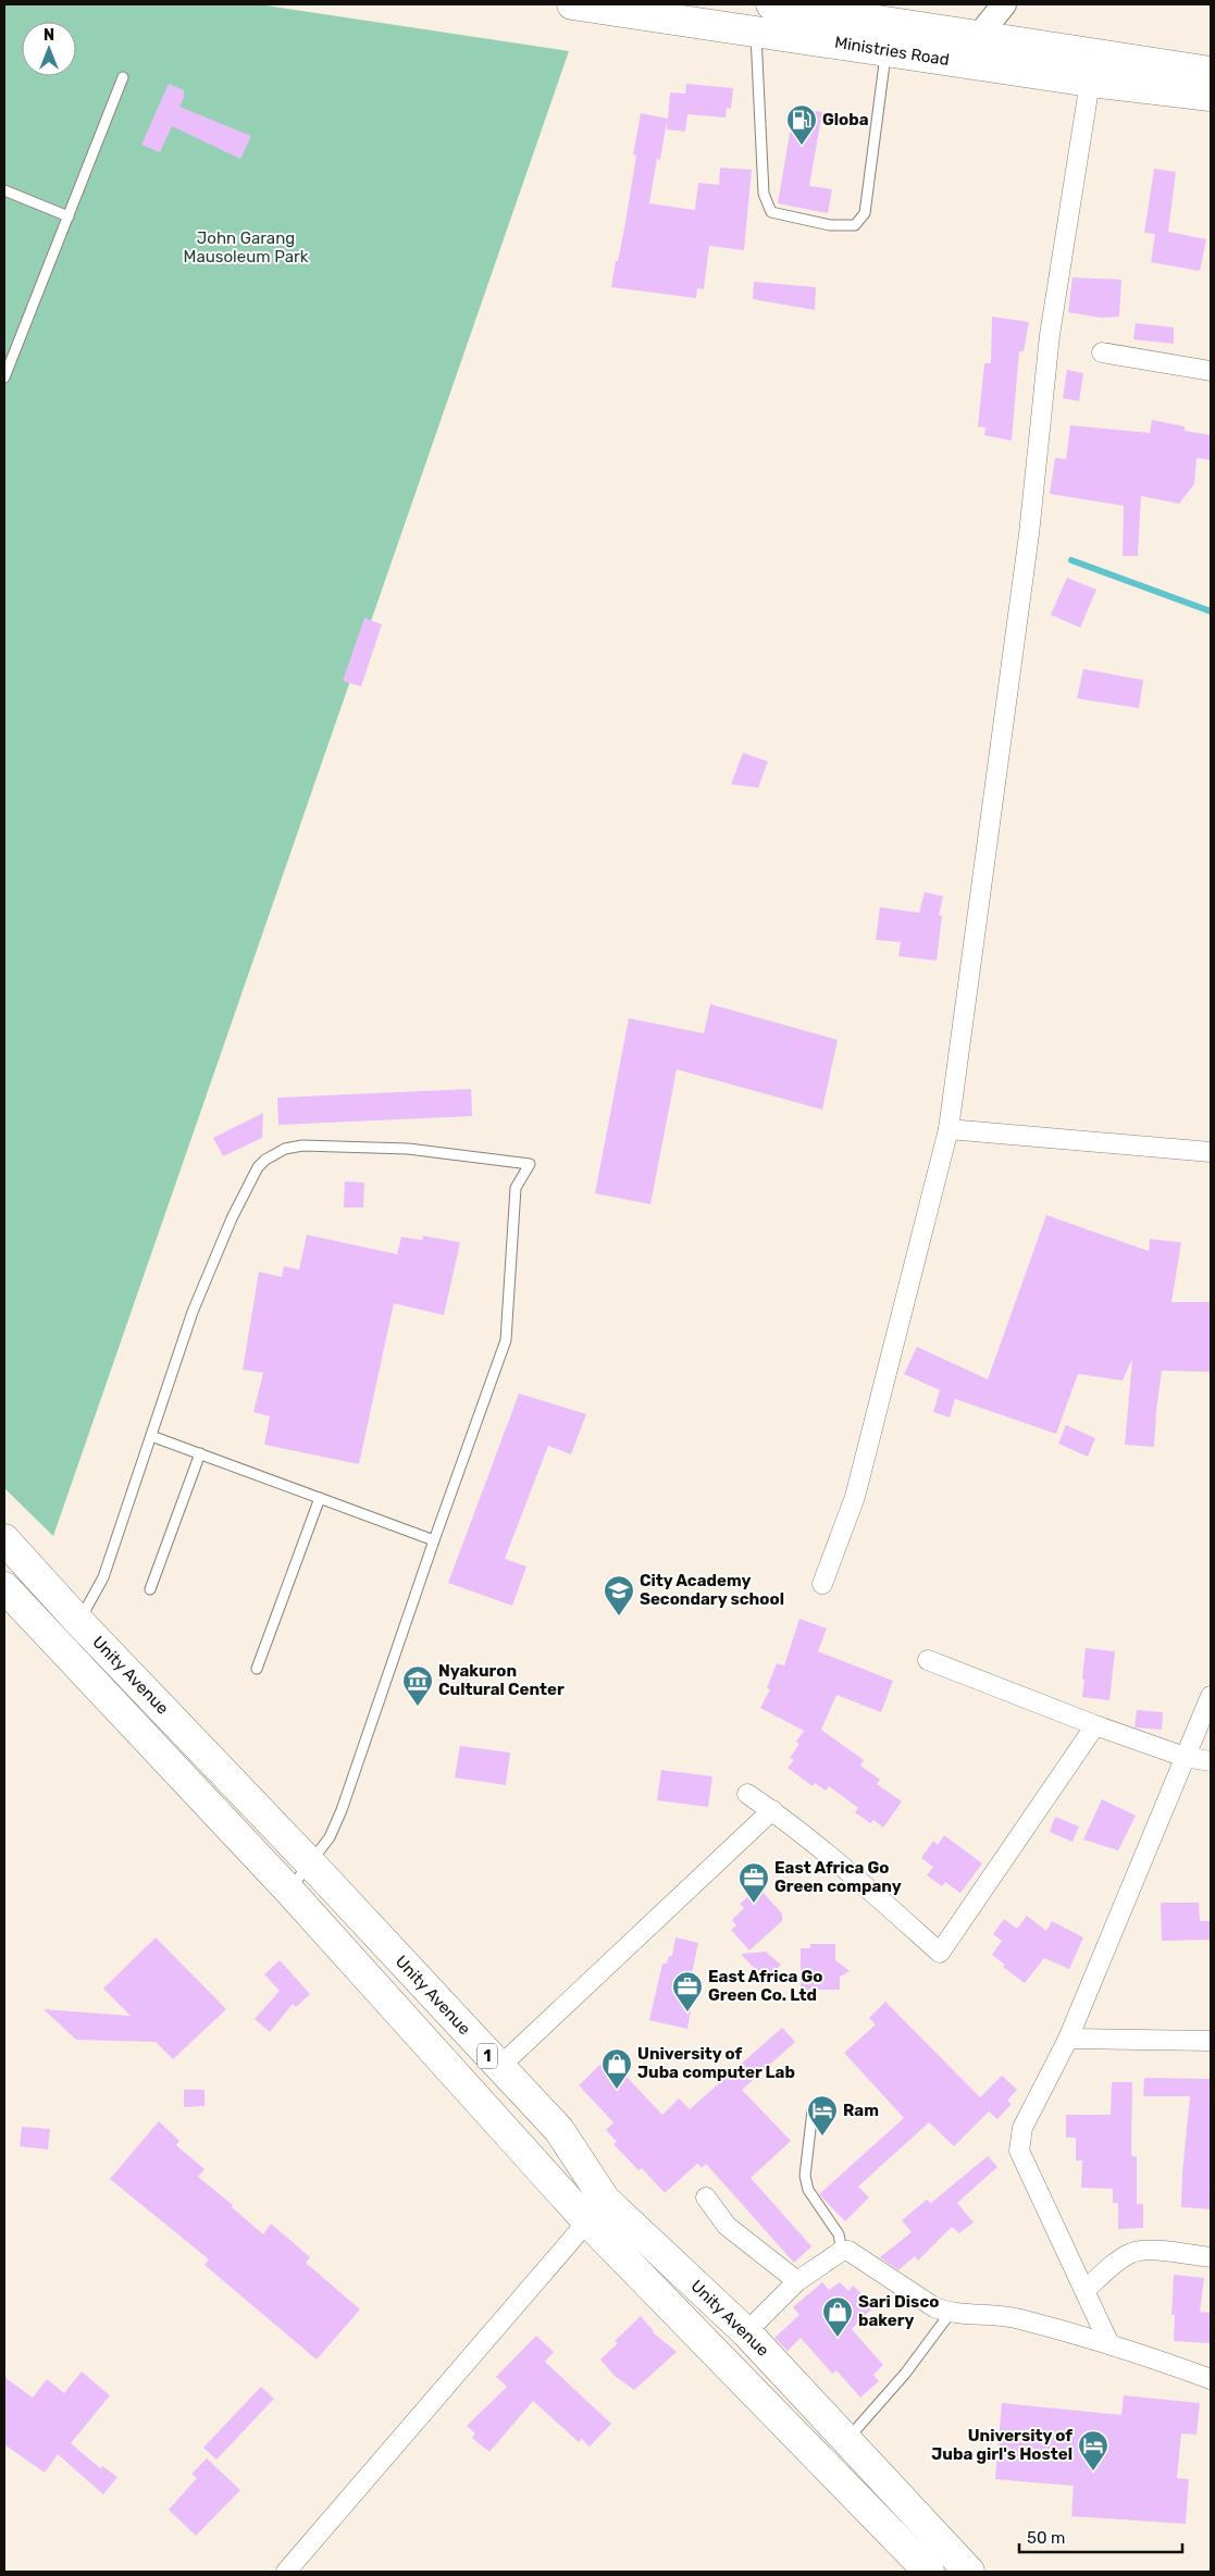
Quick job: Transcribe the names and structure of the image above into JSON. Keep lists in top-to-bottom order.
{
  "streets": {
    "main road": ["Ministries Road", "Unity Avenue", "1"]
  },
  "parks": ["John Garang Mausoleum Park"],
  "places": {
    "fuel station": ["Globa"],
    "school or university": ["City Academy Secondary school"],
    "museum": ["Nyakuron Cultural Center"],
    "office": ["East Africa Go Green company", "East Africa Go Green Co. Ltd"],
    "shop": ["University of Juba computer Lab", "Sari Disco bakery"],
    "hotel": ["Ram", "University of Juba girl's Hostel"]
  },
  "scale_bar": "50 m",
  "north": "top"
}
